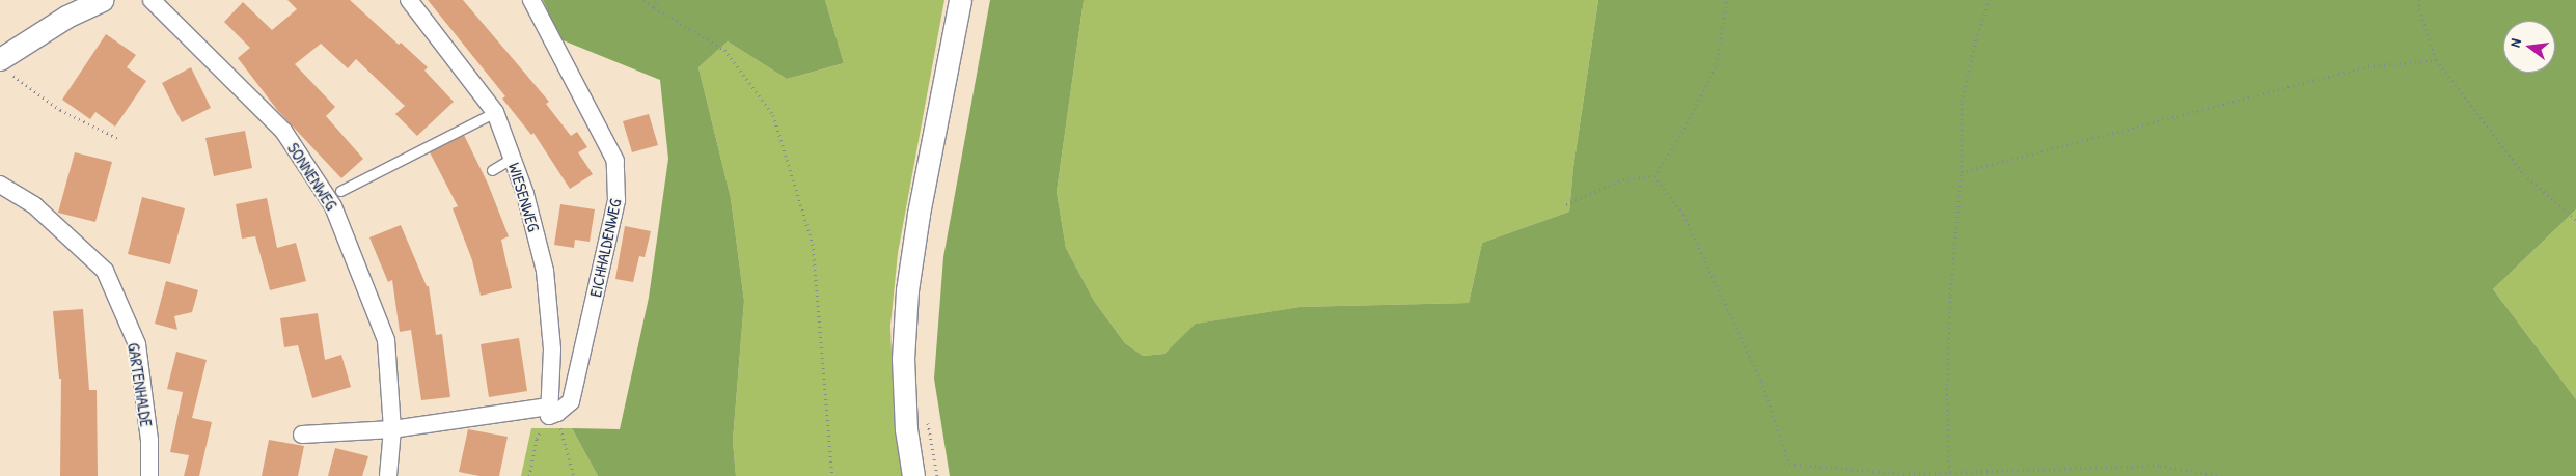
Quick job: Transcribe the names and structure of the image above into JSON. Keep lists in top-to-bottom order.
{
  "streets": {
    "street": [
      "SONNENWEG",
      "WIESENWEG",
      "EICHHALDENWEG",
      "GARTENHALDE"
    ]
  },
  "crossings": [
    ["WIESENWEG", "EICHHALDENWEG"]
  ],
  "north": "left"
}
